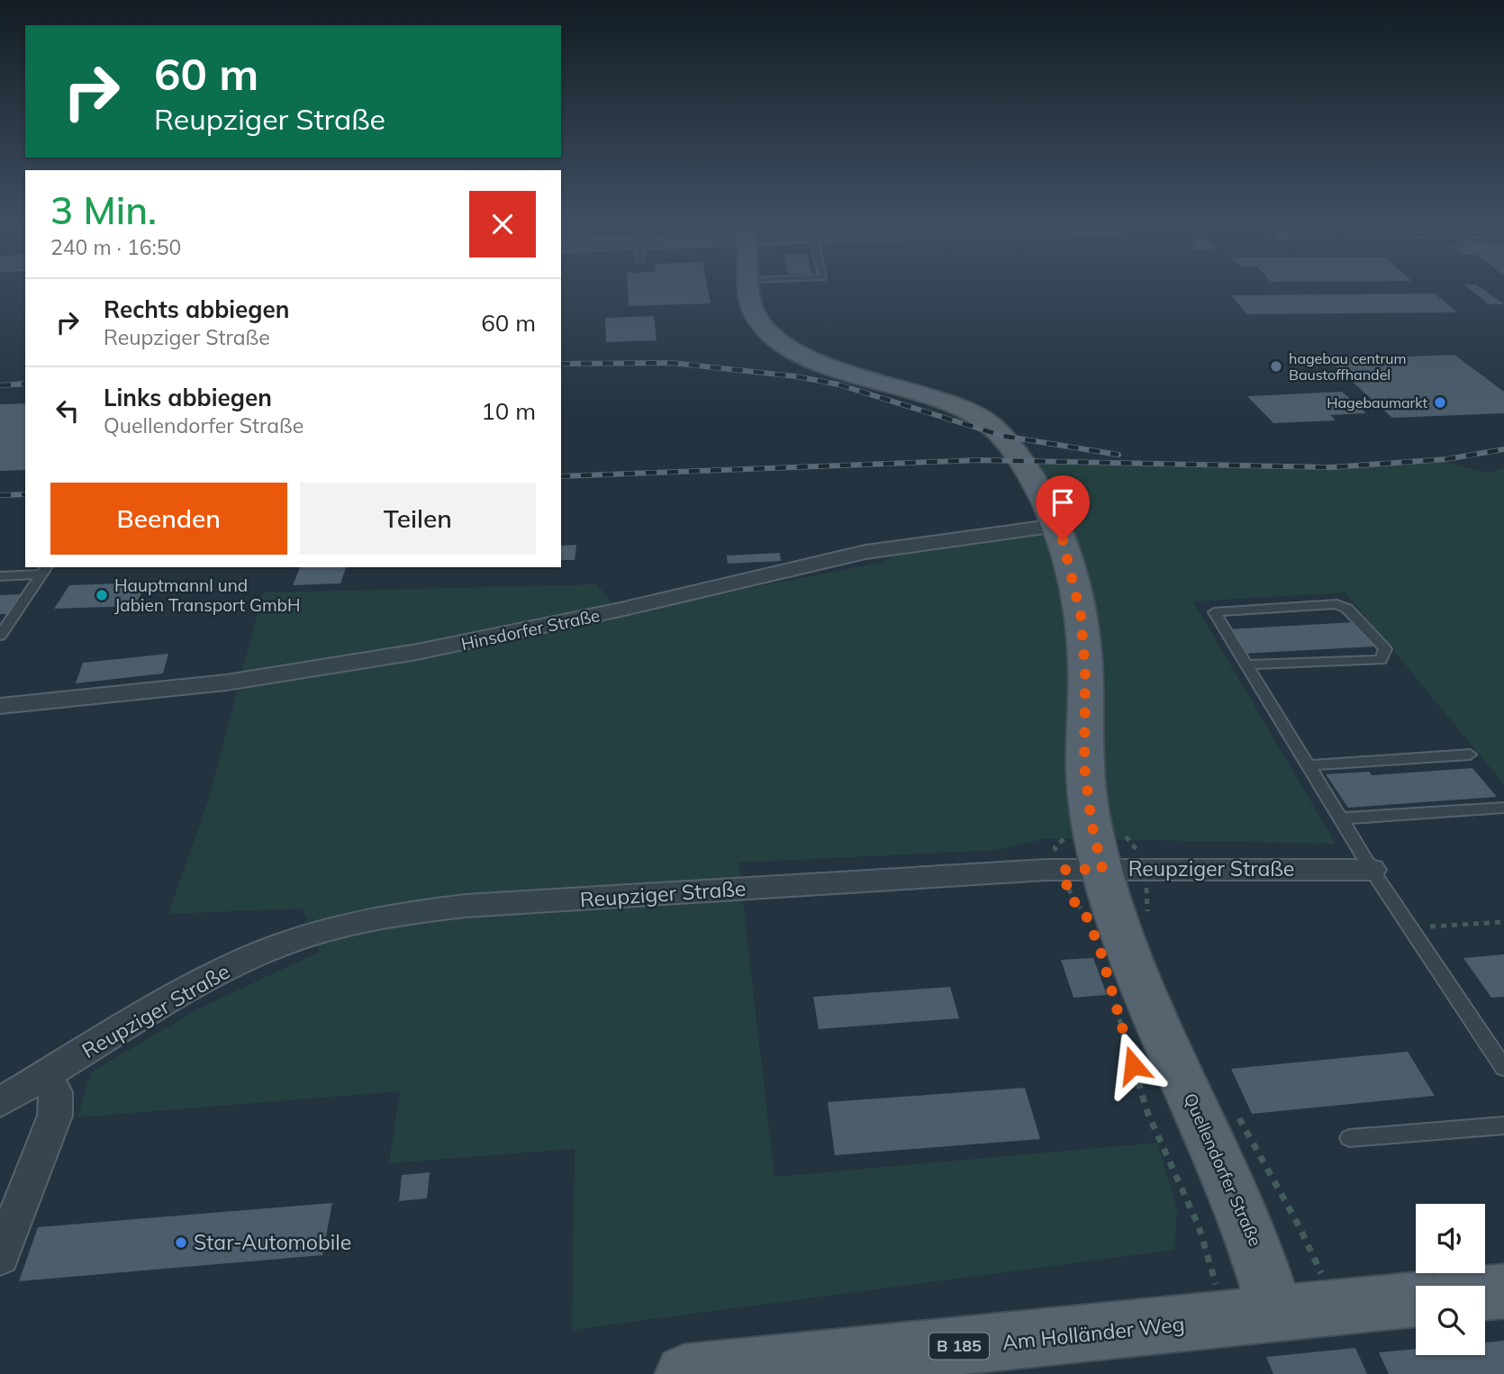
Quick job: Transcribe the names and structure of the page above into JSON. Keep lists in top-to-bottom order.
{
  "streets": {
    "main road": ["Quellendorfer Straße", "Am Holländer Weg", "B 185"],
    "street": ["Hinsdorfer Straße", "Reupziger Straße"]
  },
  "crossings": [
    ["Hinsdorfer Straße", "Quellendorfer Straße"],
    ["Reupziger Straße", "Quellendorfer Straße"],
    ["Quellendorfer Straße", "Am Holländer Weg"]
  ],
  "places": [
    "hagebau centrum Baustoffhandel",
    "Hagebaumarkt",
    "Hauptmannl und Jabien Transport GmbH",
    "Star-Automobile"
  ],
  "page": {
    "turn": ["60 m", "Reupziger Straße"],
    "heading": ["3 Min.", "240 m · 16:50"],
    "list": [
      {
        "name": "Rechts abbiegen",
        "note": "Reupziger Straße",
        "value": "60 m"
      },
      {
        "name": "Links abbiegen",
        "note": "Quellendorfer Straße",
        "value": "10 m"
      }
    ],
    "buttons": ["Beenden", "Teilen"]
  }
}
